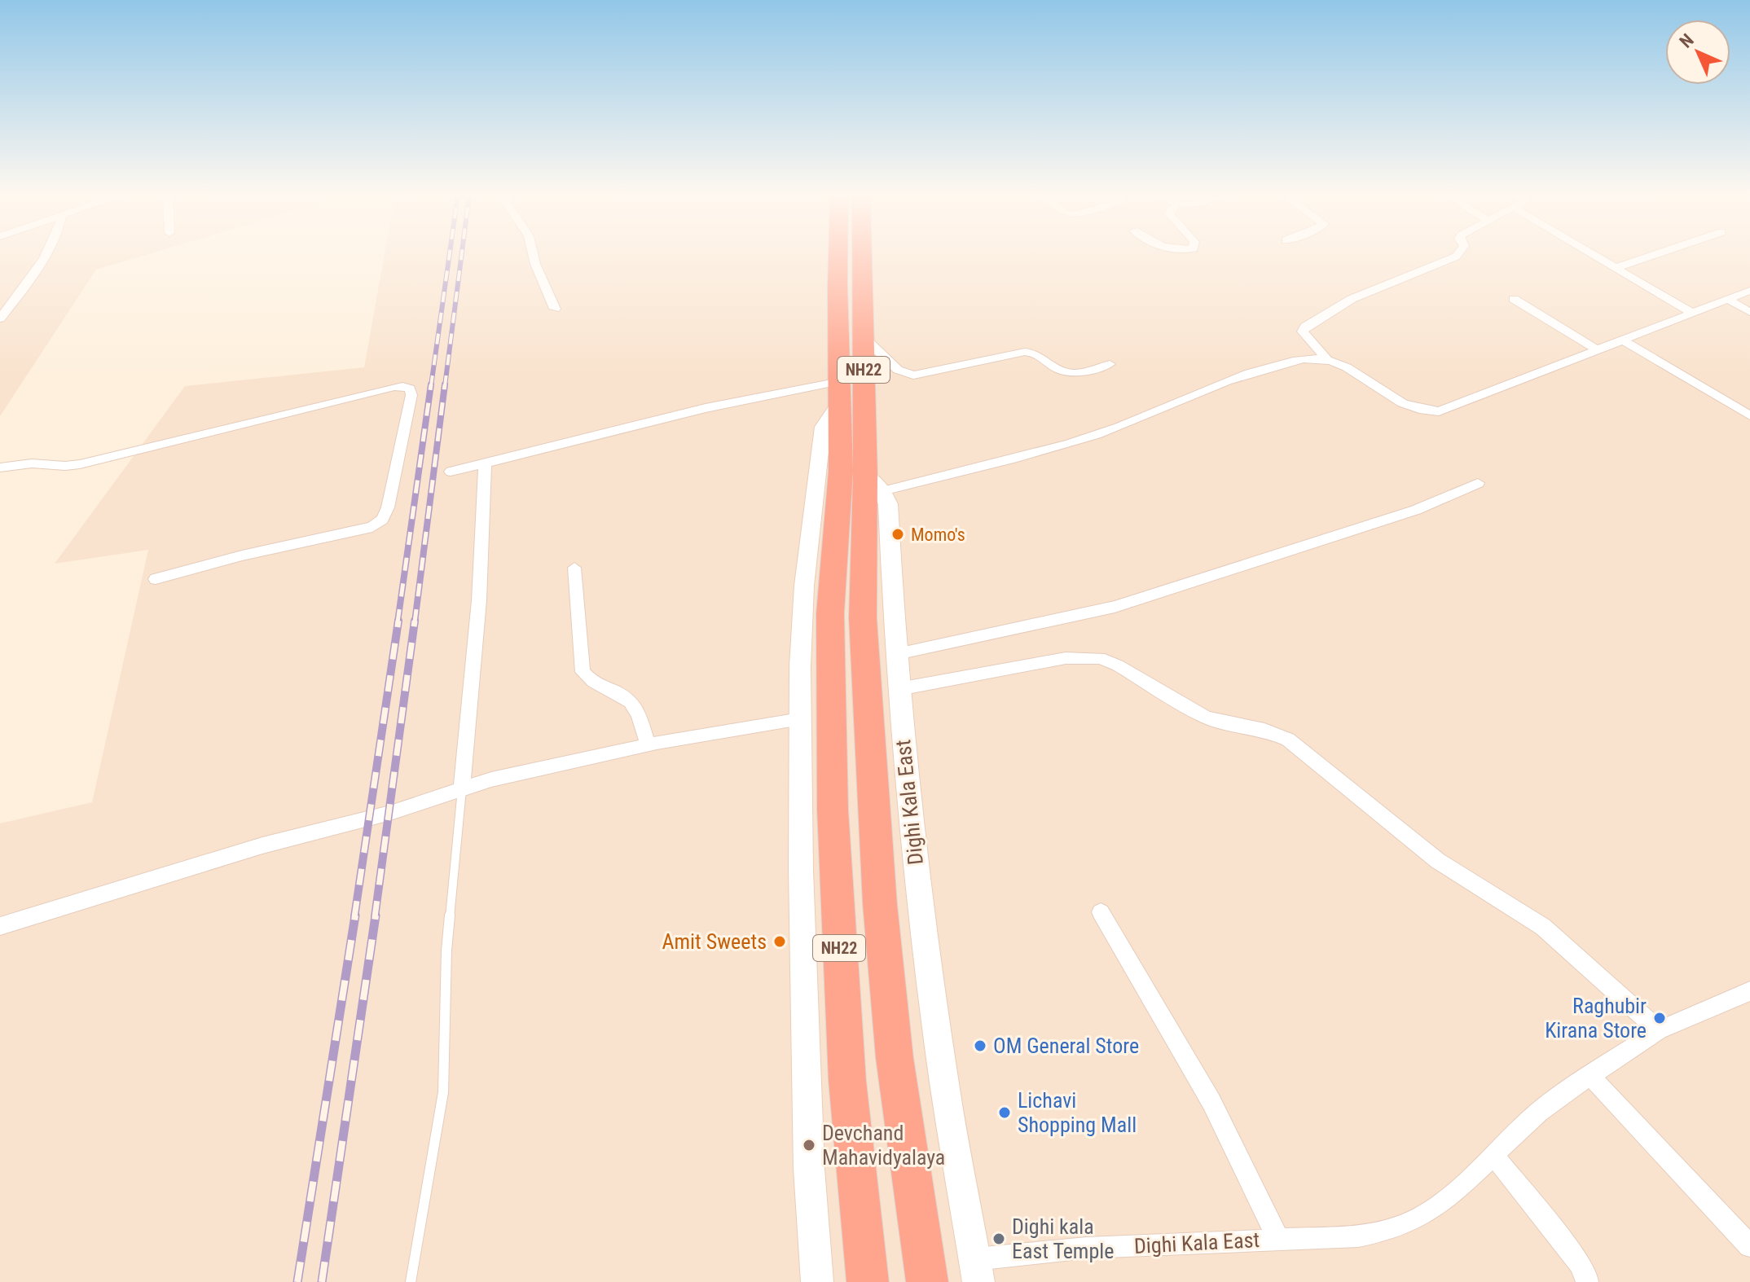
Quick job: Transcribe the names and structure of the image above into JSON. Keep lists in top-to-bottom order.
{
  "streets": {
    "highway": ["NH22"],
    "street": ["Dighi Kala East"]
  },
  "crossings": [
    ["NH22", "Dighi Kala East"]
  ],
  "places": [
    "Momo's",
    "Amit Sweets",
    "Raghubir Kirana Store",
    "OM General Store",
    "Lichavi Shopping Mall",
    "Devchand Mahavidyalaya",
    "Dighi kala East Temple"
  ],
  "north": "top left"
}
